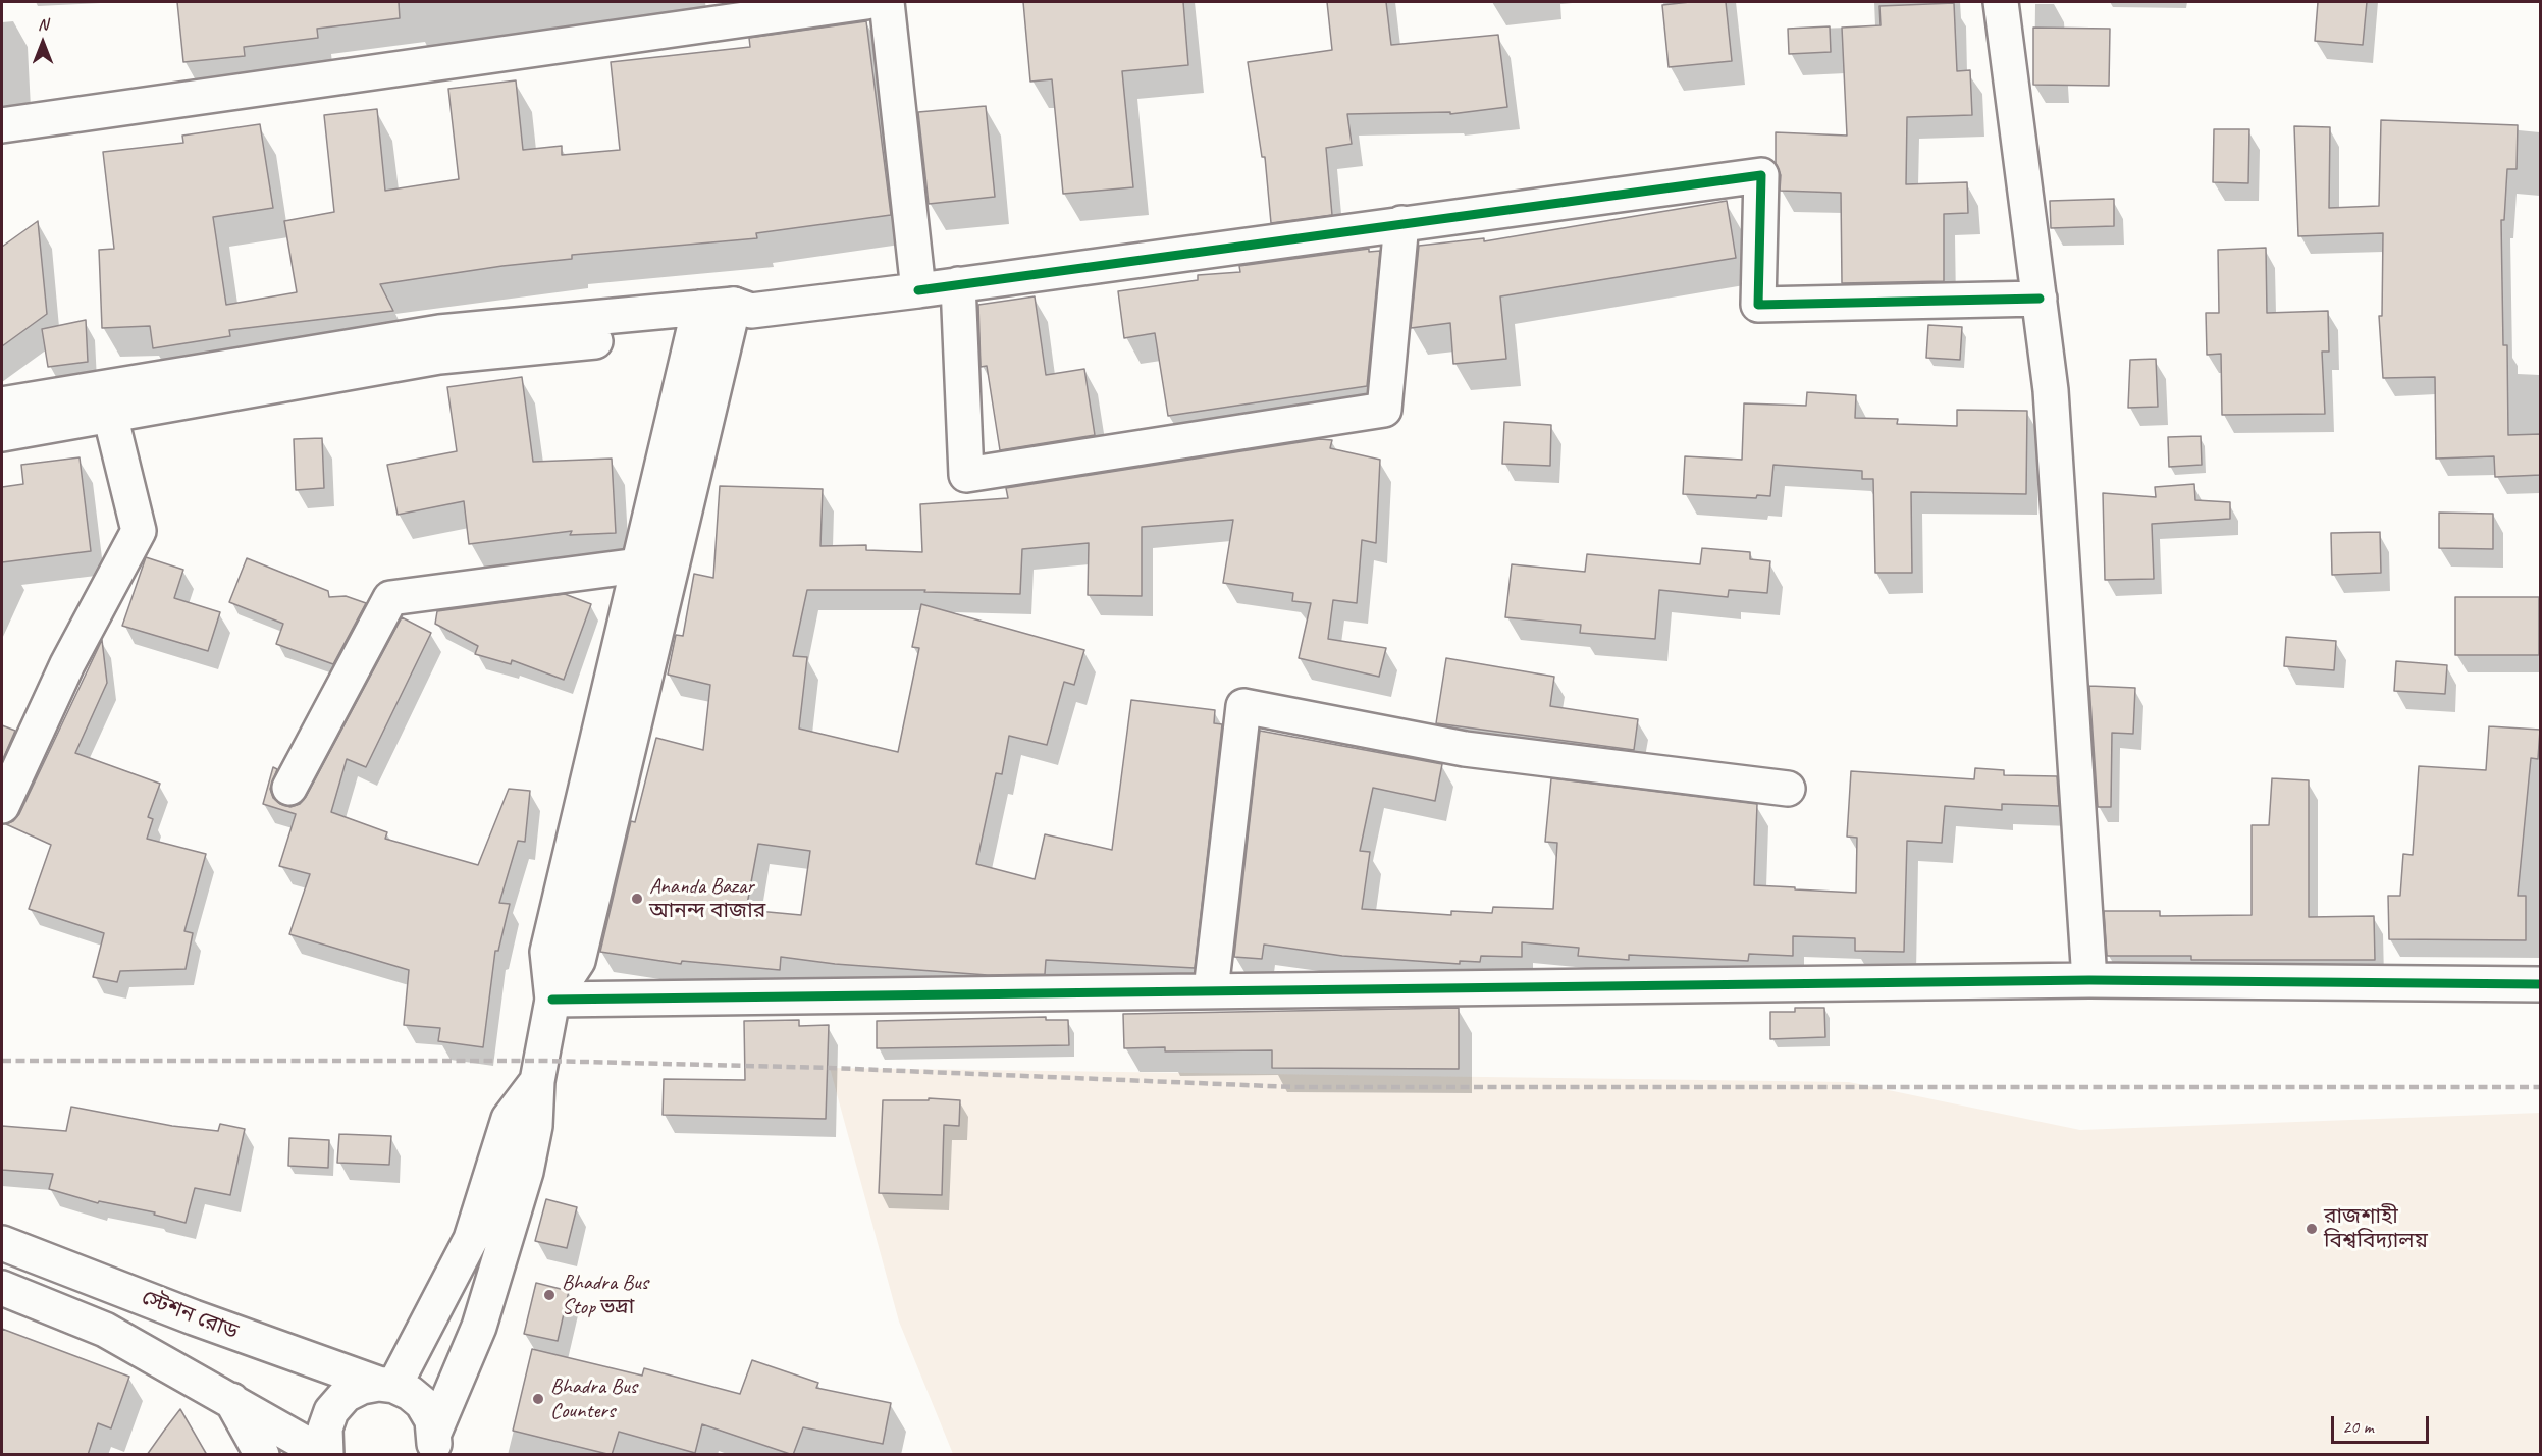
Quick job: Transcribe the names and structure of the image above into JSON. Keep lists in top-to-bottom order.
{
  "streets": {
    "street": ["স্টেশন রোড"]
  },
  "places": [
    "Ananda Bazar আনন্দ বাজার",
    "রাজশাহী বিশ্ববিদ্যালয়",
    "Bhadra Bus Stop ভদ্রা",
    "Bhadra Bus Counters"
  ],
  "scale_bar": "20 m",
  "north": "top"
}
